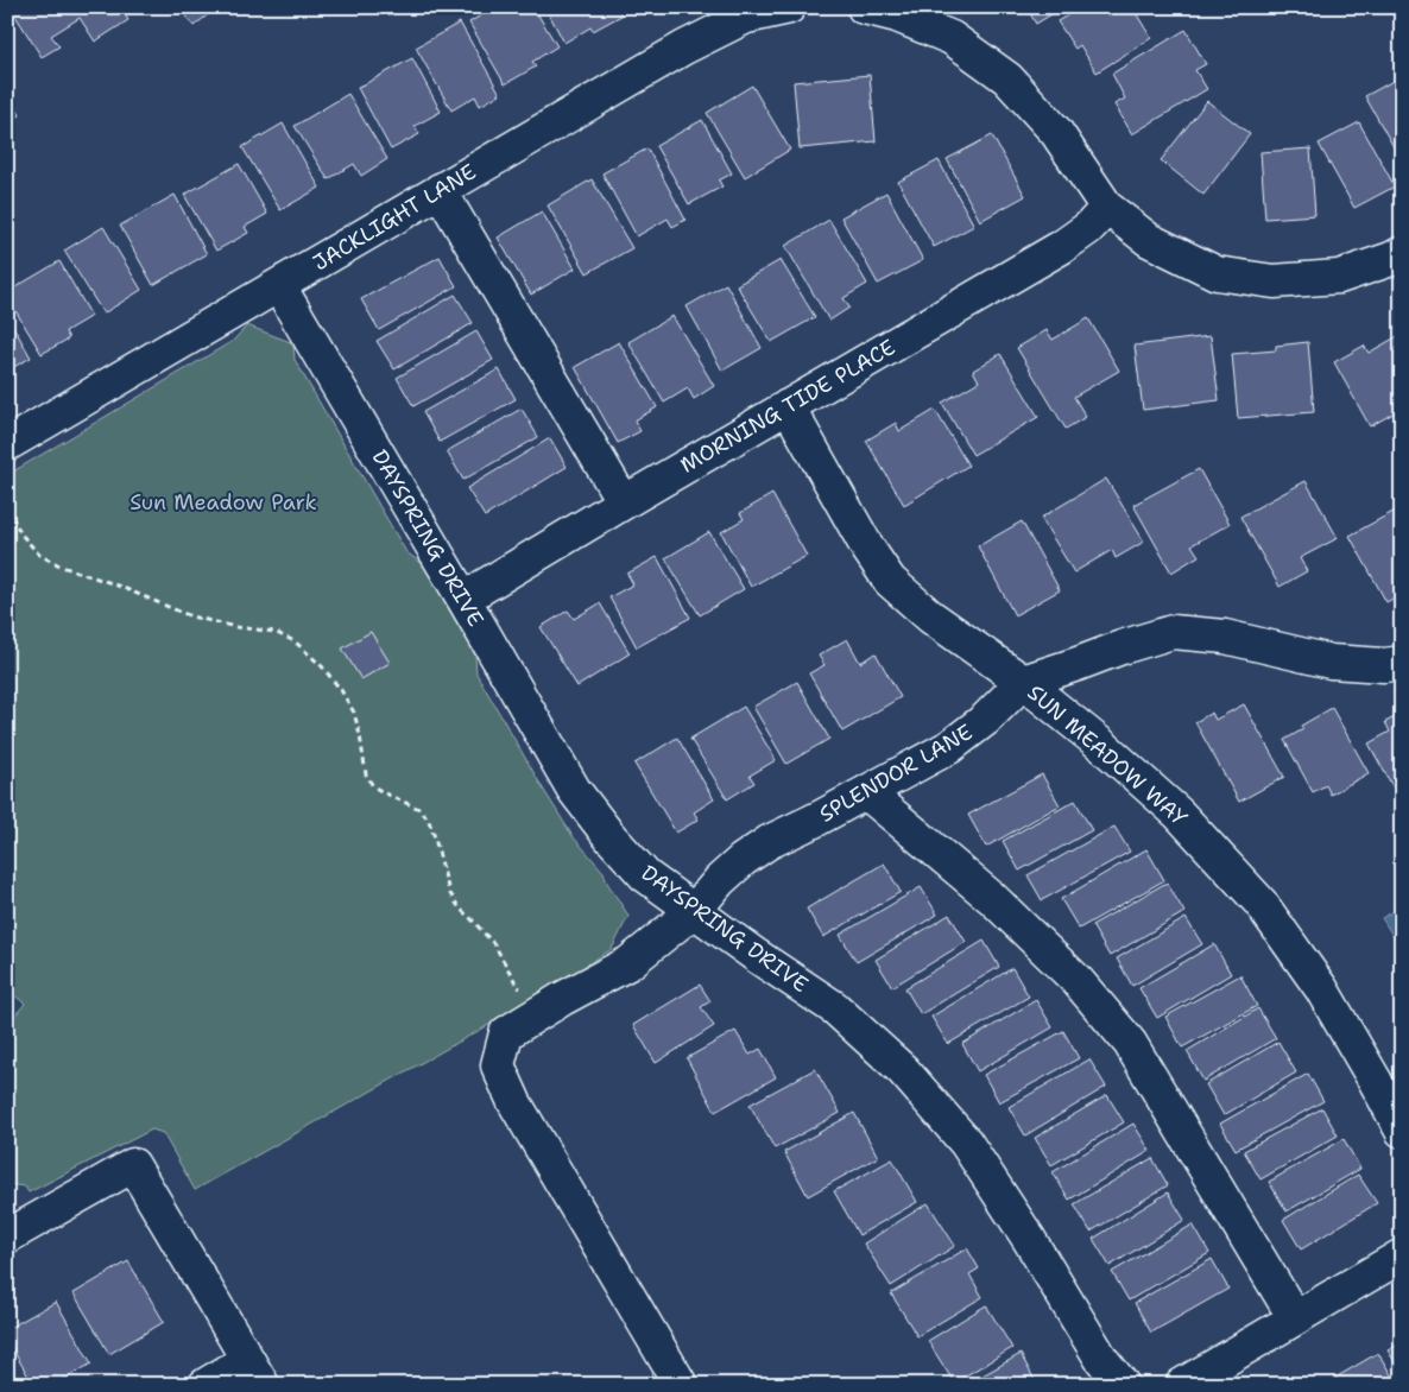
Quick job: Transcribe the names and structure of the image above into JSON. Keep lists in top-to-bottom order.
{
  "streets": {
    "street": [
      "JACKLIGHT LANE",
      "MORNING TIDE PLACE",
      "DAYSPRING DRIVE",
      "SUN MEADOW WAY",
      "SPLENDOR LANE"
    ]
  },
  "crossings": [
    ["JACKLIGHT LANE", "DAYSPRING DRIVE"],
    ["MORNING TIDE PLACE", "DAYSPRING DRIVE"],
    ["MORNING TIDE PLACE", "SUN MEADOW WAY"],
    ["DAYSPRING DRIVE", "SPLENDOR LANE"],
    ["SUN MEADOW WAY", "SPLENDOR LANE"]
  ],
  "parks": ["Sun Meadow Park"]
}
